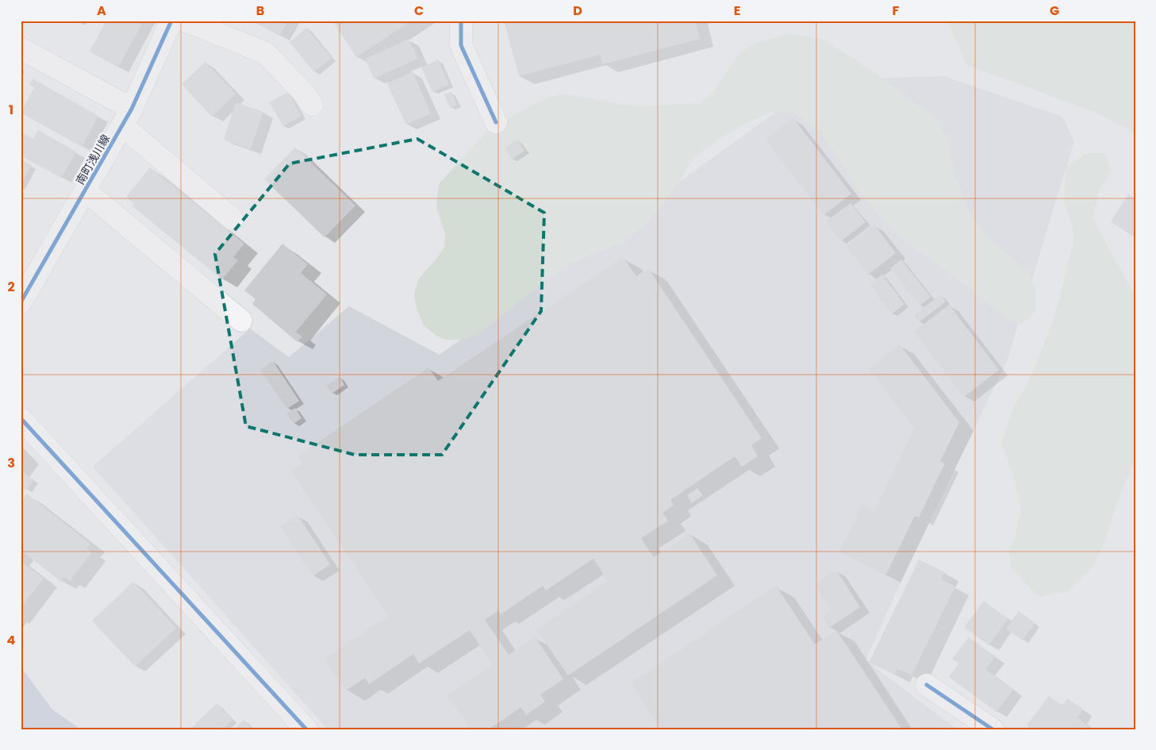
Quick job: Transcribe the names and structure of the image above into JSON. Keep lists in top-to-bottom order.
{
  "streets": {
    "street": ["南町浅川線"]
  },
  "grid": {
    "columns": [
      "A",
      "B",
      "C",
      "D",
      "E",
      "F",
      "G"
    ],
    "rows": [
      "1",
      "2",
      "3",
      "4"
    ]
  }
}
